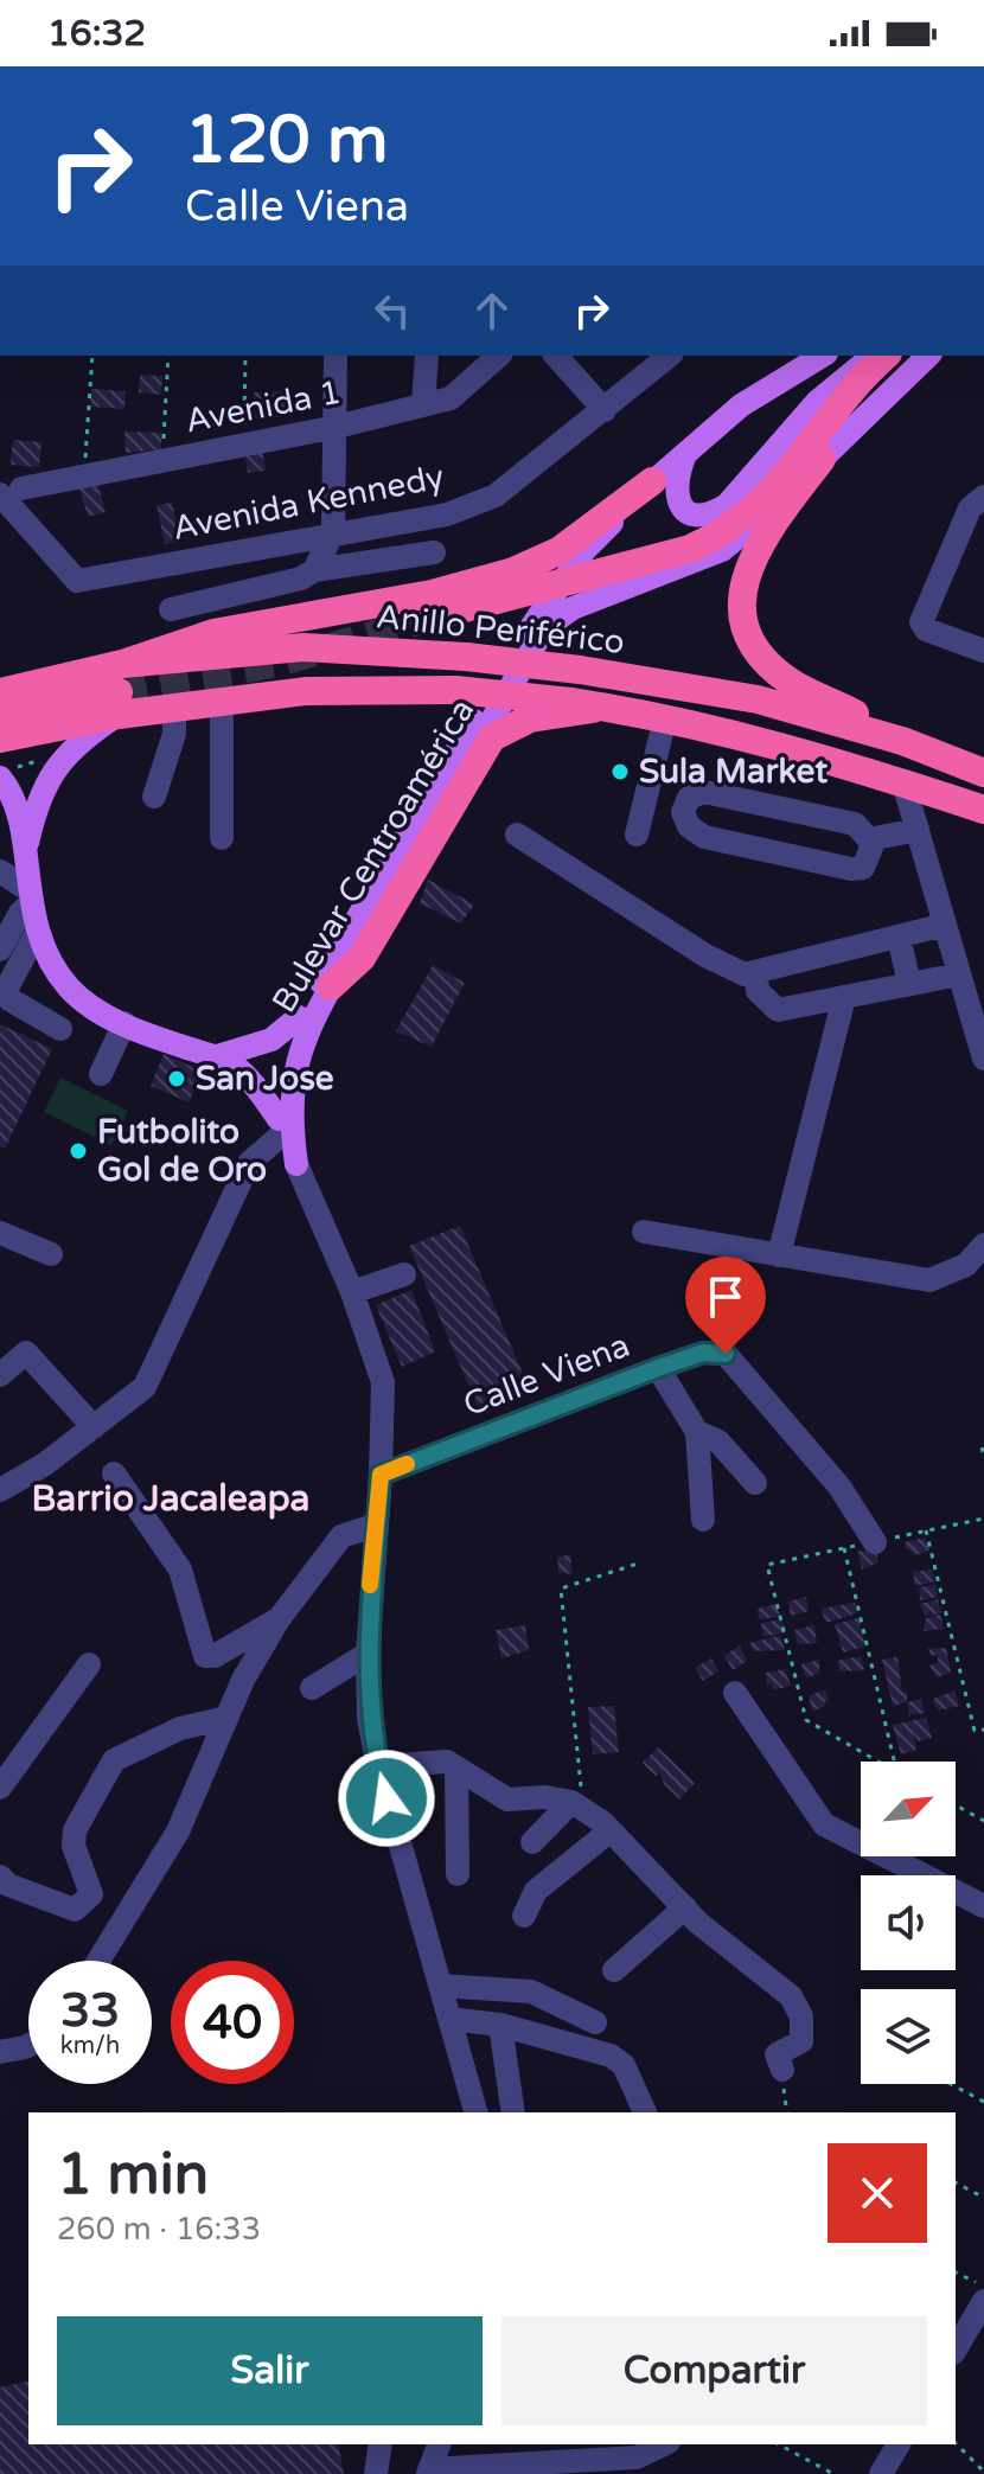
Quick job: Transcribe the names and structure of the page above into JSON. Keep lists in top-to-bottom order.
{
  "streets": {
    "highway": ["Anillo Periférico"],
    "main road": ["Bulevar Centroamérica"],
    "street": ["Avenida 1", "Avenida Kennedy", "Calle Viena"]
  },
  "crossings": [
    ["Avenida 1", "Avenida Kennedy"]
  ],
  "districts": ["Barrio Jacaleapa"],
  "places": ["Sula Market", "San Jose", "Futbolito Gol de Oro"],
  "north": "top right",
  "page": {
    "status": "16:32",
    "turn": ["120 m", "Calle Viena"],
    "speed": "33 km/h",
    "limit": "40",
    "heading": ["1 min", "260 m · 16:33"],
    "buttons": ["Salir", "Compartir"]
  }
}
